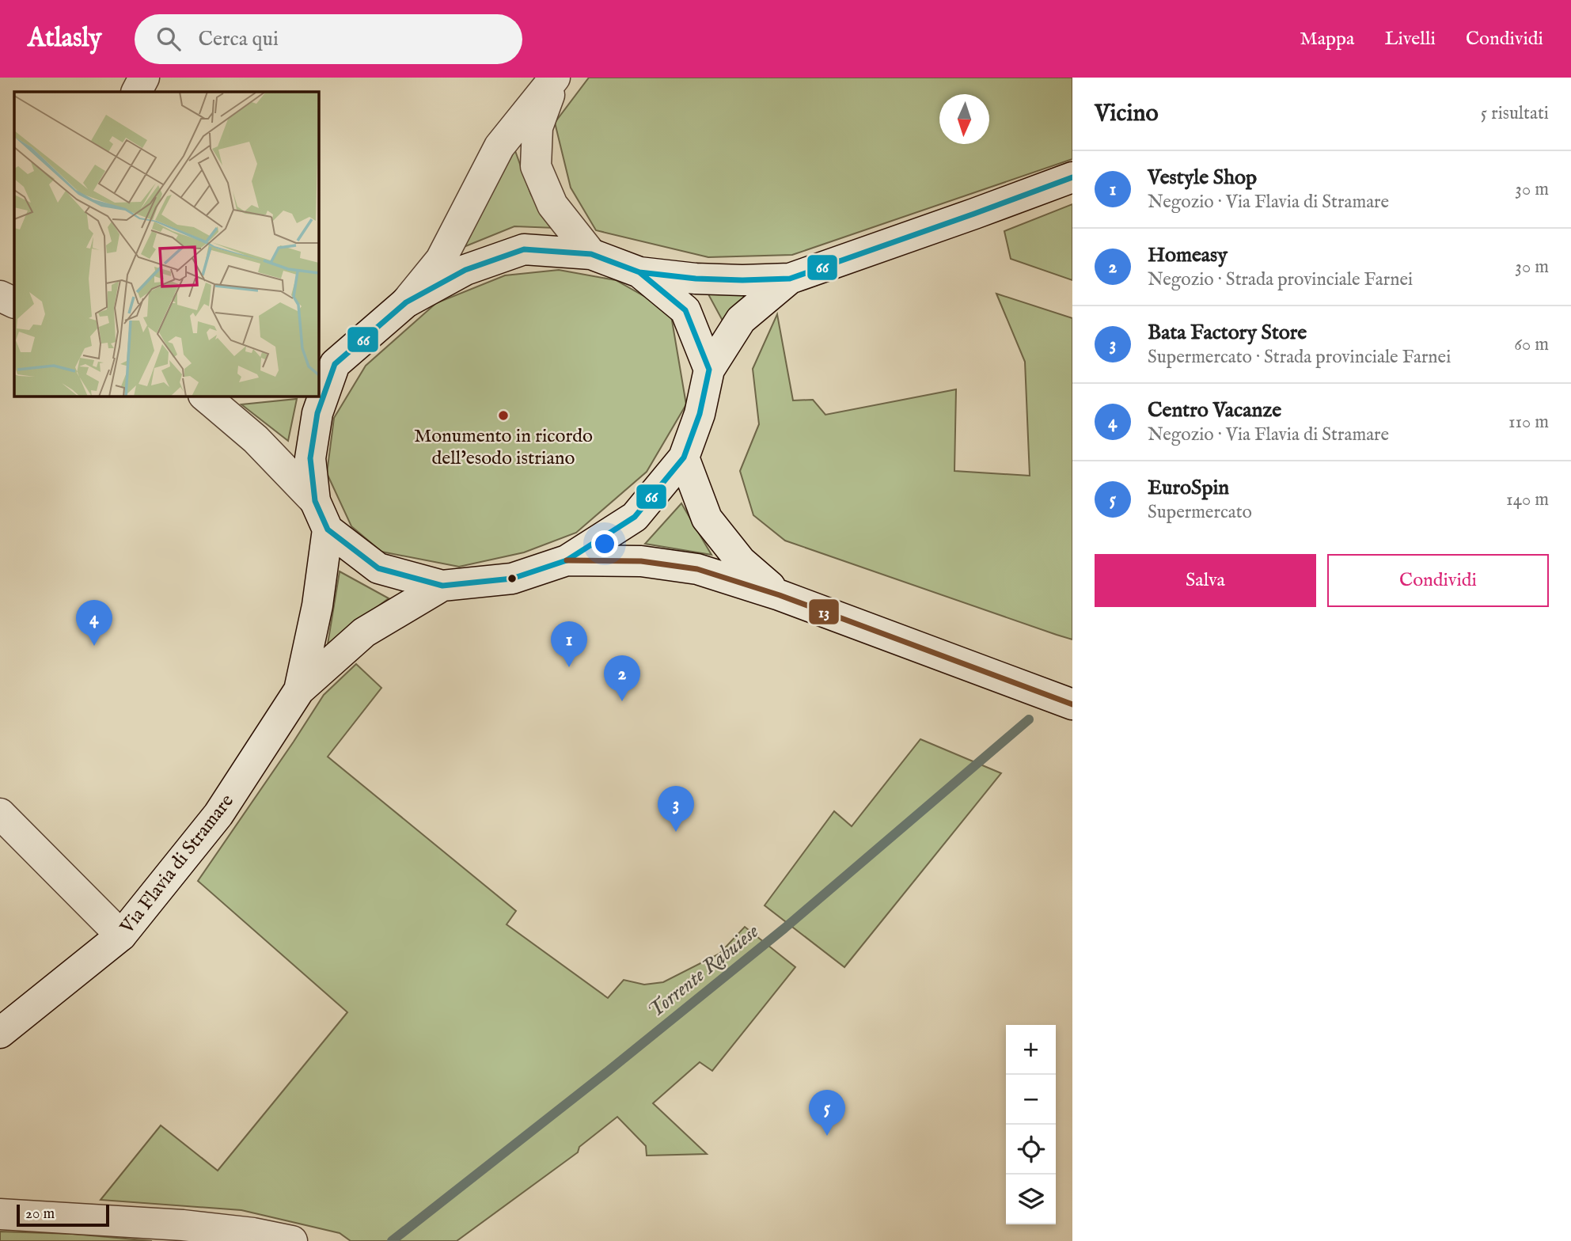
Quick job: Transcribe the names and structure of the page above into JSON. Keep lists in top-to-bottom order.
{
  "streets": {
    "main road": ["Via Flavia di Stramare"]
  },
  "water": ["Torrente Rabuiese"],
  "places": ["Monumento in ricordo dell'esodo istriano"],
  "lines": ["transit line 66", "transit line 13"],
  "scale_bar": "20 m",
  "north": "bottom",
  "page": {
    "header": "Atlasly",
    "search": "Cerca qui",
    "nav": ["Mappa", "Livelli", "Condividi"],
    "heading": ["Vicino", "5 risultati"],
    "list": [
      {
        "mark": "1",
        "name": "Vestyle Shop",
        "note": "Negozio · Via Flavia di Stramare",
        "value": "30 m"
      },
      {
        "mark": "2",
        "name": "Homeasy",
        "note": "Negozio · Strada provinciale Farnei",
        "value": "30 m"
      },
      {
        "mark": "3",
        "name": "Bata Factory Store",
        "note": "Supermercato · Strada provinciale Farnei",
        "value": "60 m"
      },
      {
        "mark": "4",
        "name": "Centro Vacanze",
        "note": "Negozio · Via Flavia di Stramare",
        "value": "110 m"
      },
      {
        "mark": "5",
        "name": "EuroSpin",
        "note": "Supermercato",
        "value": "140 m"
      }
    ],
    "buttons": ["Salva", "Condividi"],
    "pins": [
      "4",
      "1",
      "2",
      "3",
      "5"
    ],
    "map_buttons": ["+", "−"],
    "scale": "20 m"
  }
}
